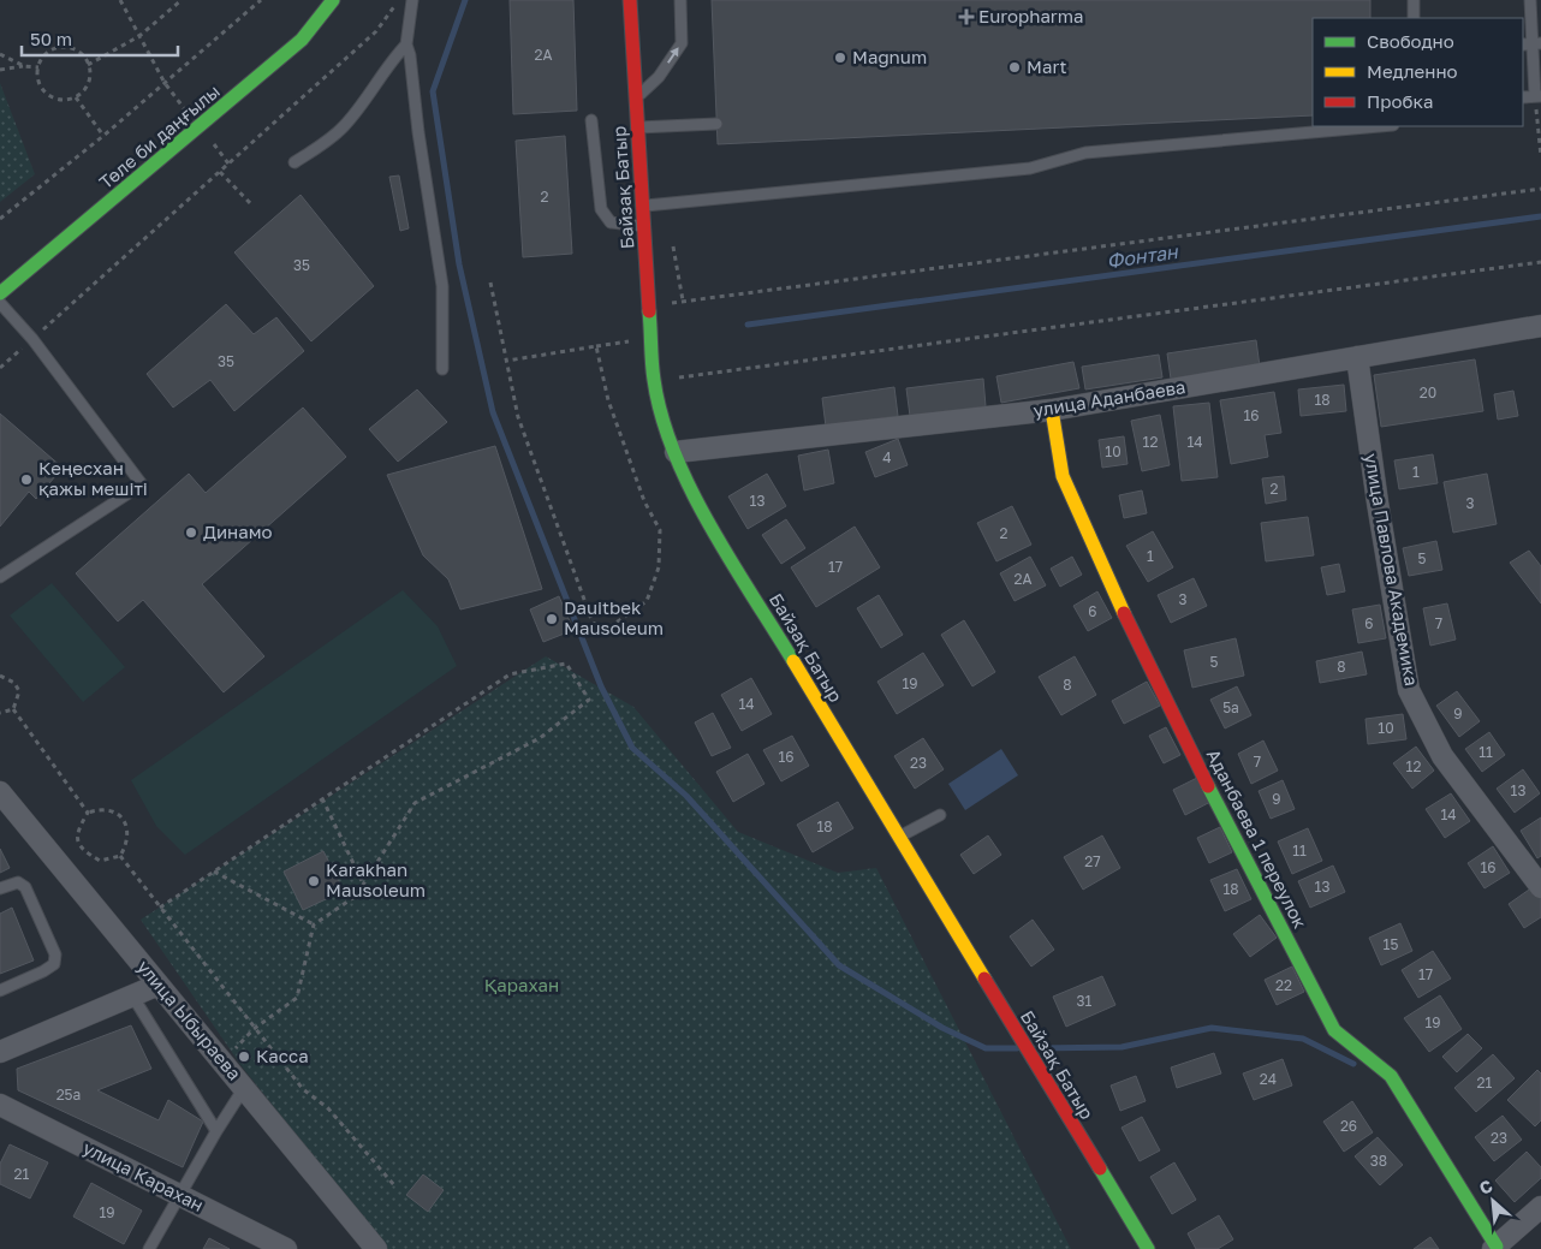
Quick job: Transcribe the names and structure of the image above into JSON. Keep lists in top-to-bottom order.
{
  "streets": {
    "street": [
      "Төле би даңғылы",
      "Байзақ Батыр",
      "улица Аданбаева",
      "улица Павлова Академика",
      "Аданбаева 1 переулок",
      "улица Ыбыраева",
      "улица Карахан"
    ]
  },
  "crossings": [
    ["Байзақ Батыр", "улица Аданбаева"],
    ["улица Аданбаева", "улица Павлова Академика"],
    ["улица Аданбаева", "Аданбаева 1 переулок"]
  ],
  "water": ["Фонтан"],
  "parks": ["Қарахан"],
  "places": {
    "health": ["Europharma"],
    "other": [
      "Magnum",
      "Mart",
      "Кеңесхан қажы мешіті",
      "Динамо",
      "Dauitbek Mausoleum",
      "Karakhan Mausoleum",
      "Касса"
    ]
  },
  "house_numbers": [
    "2А",
    "2",
    "35",
    "35",
    "20",
    "18",
    "16",
    "12",
    "14",
    "10",
    "4",
    "1",
    "2",
    "13",
    "3",
    "2",
    "1",
    "5",
    "17",
    "2А",
    "3",
    "6",
    "6",
    "7",
    "5",
    "8",
    "19",
    "8",
    "14",
    "5а",
    "9",
    "10",
    "11",
    "16",
    "7",
    "23",
    "12",
    "13",
    "9",
    "14",
    "18",
    "11",
    "27",
    "16",
    "13",
    "18",
    "15",
    "17",
    "22",
    "31",
    "19",
    "24",
    "21",
    "25а",
    "26",
    "23",
    "38",
    "21",
    "19"
  ],
  "legend": ["Свободно", "Медленно", "Пробка"],
  "scale_bar": "50 m",
  "north": "top left"
}
